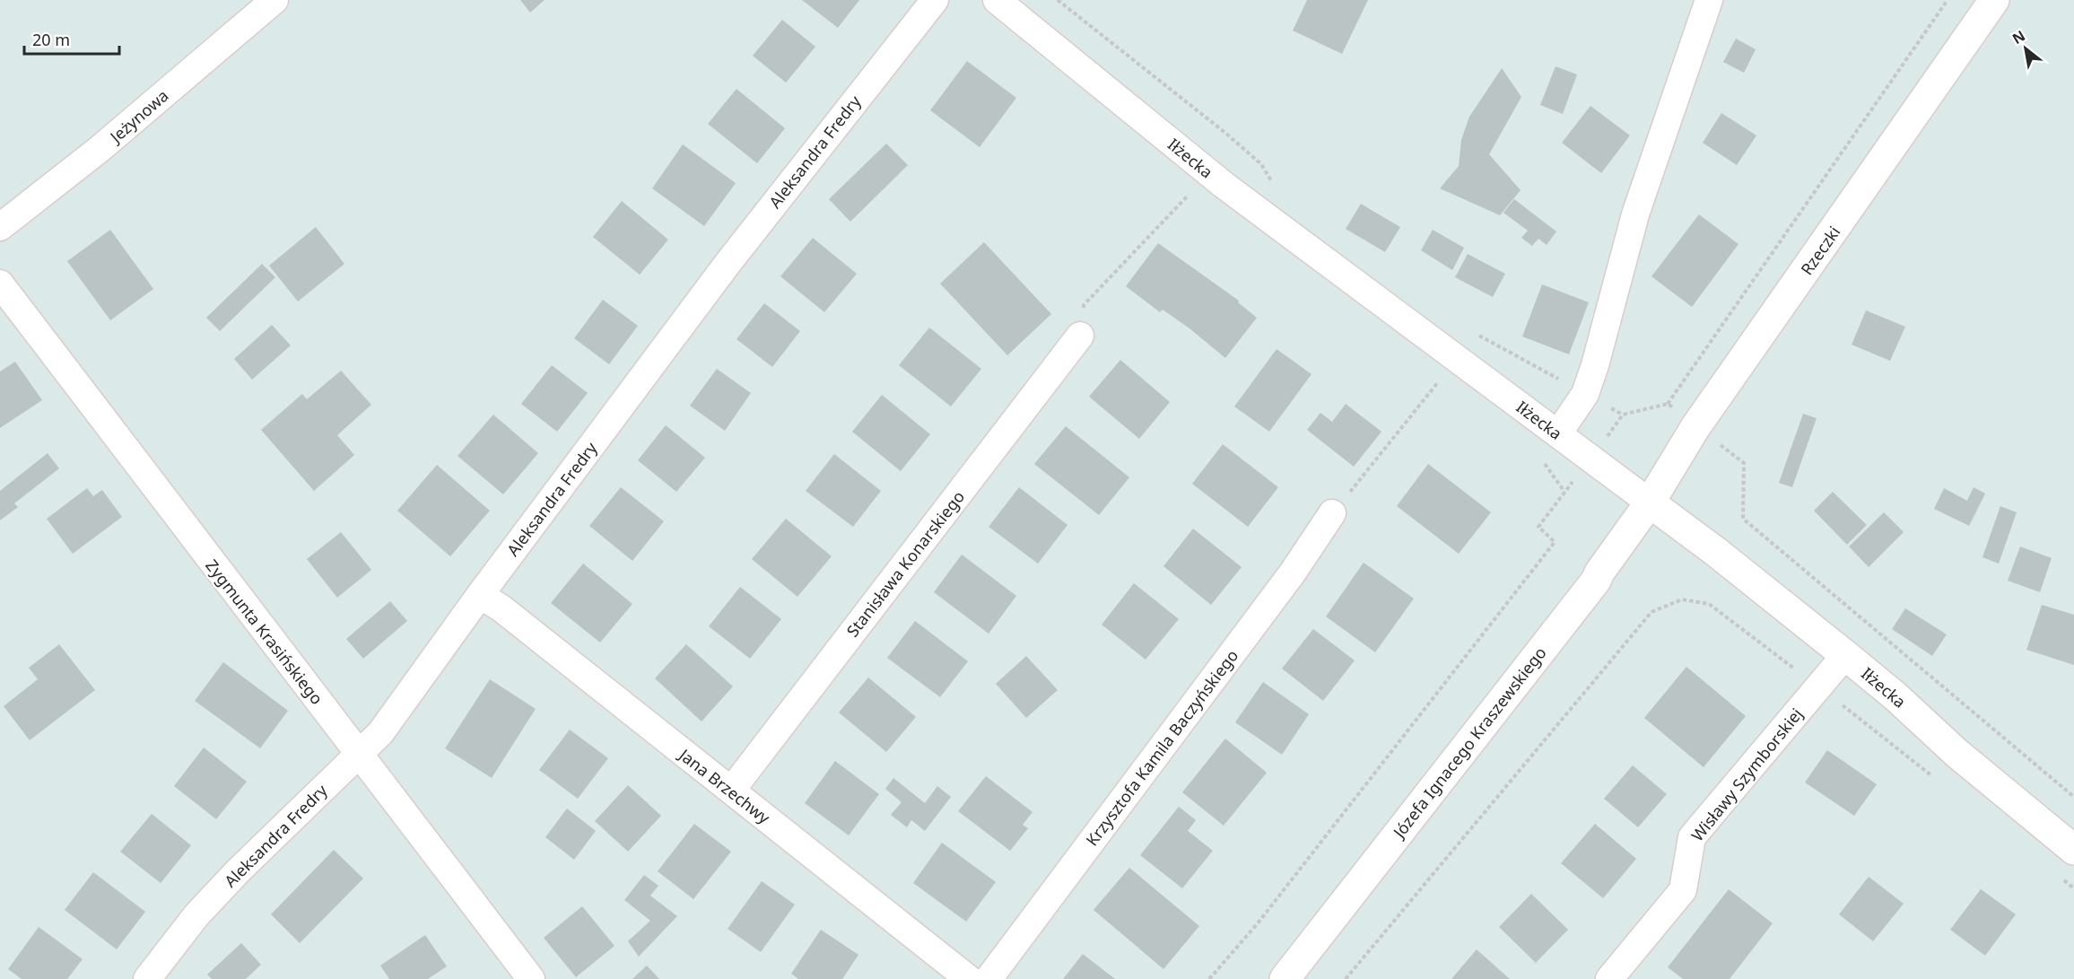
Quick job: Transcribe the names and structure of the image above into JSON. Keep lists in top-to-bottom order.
{
  "streets": {
    "main road": ["Iłżecka", "Rzeczki", "Józefa Ignacego Kraszewskiego"],
    "street": [
      "Jeżynowa",
      "Aleksandra Fredry",
      "Stanisława Konarskiego",
      "Zygmunta Krasińskiego",
      "Krzysztofa Kamila Baczyńskiego",
      "Wisławy Szymborskiej",
      "Jana Brzechwy"
    ]
  },
  "crossings": [
    ["Aleksandra Fredry", "Zygmunta Krasińskiego"],
    ["Aleksandra Fredry", "Jana Brzechwy"],
    ["Iłżecka", "Rzeczki"],
    ["Iłżecka", "Józefa Ignacego Kraszewskiego"],
    ["Iłżecka", "Wisławy Szymborskiej"],
    ["Rzeczki", "Józefa Ignacego Kraszewskiego"],
    ["Stanisława Konarskiego", "Jana Brzechwy"]
  ],
  "scale_bar": "20 m",
  "north": "top left"
}
